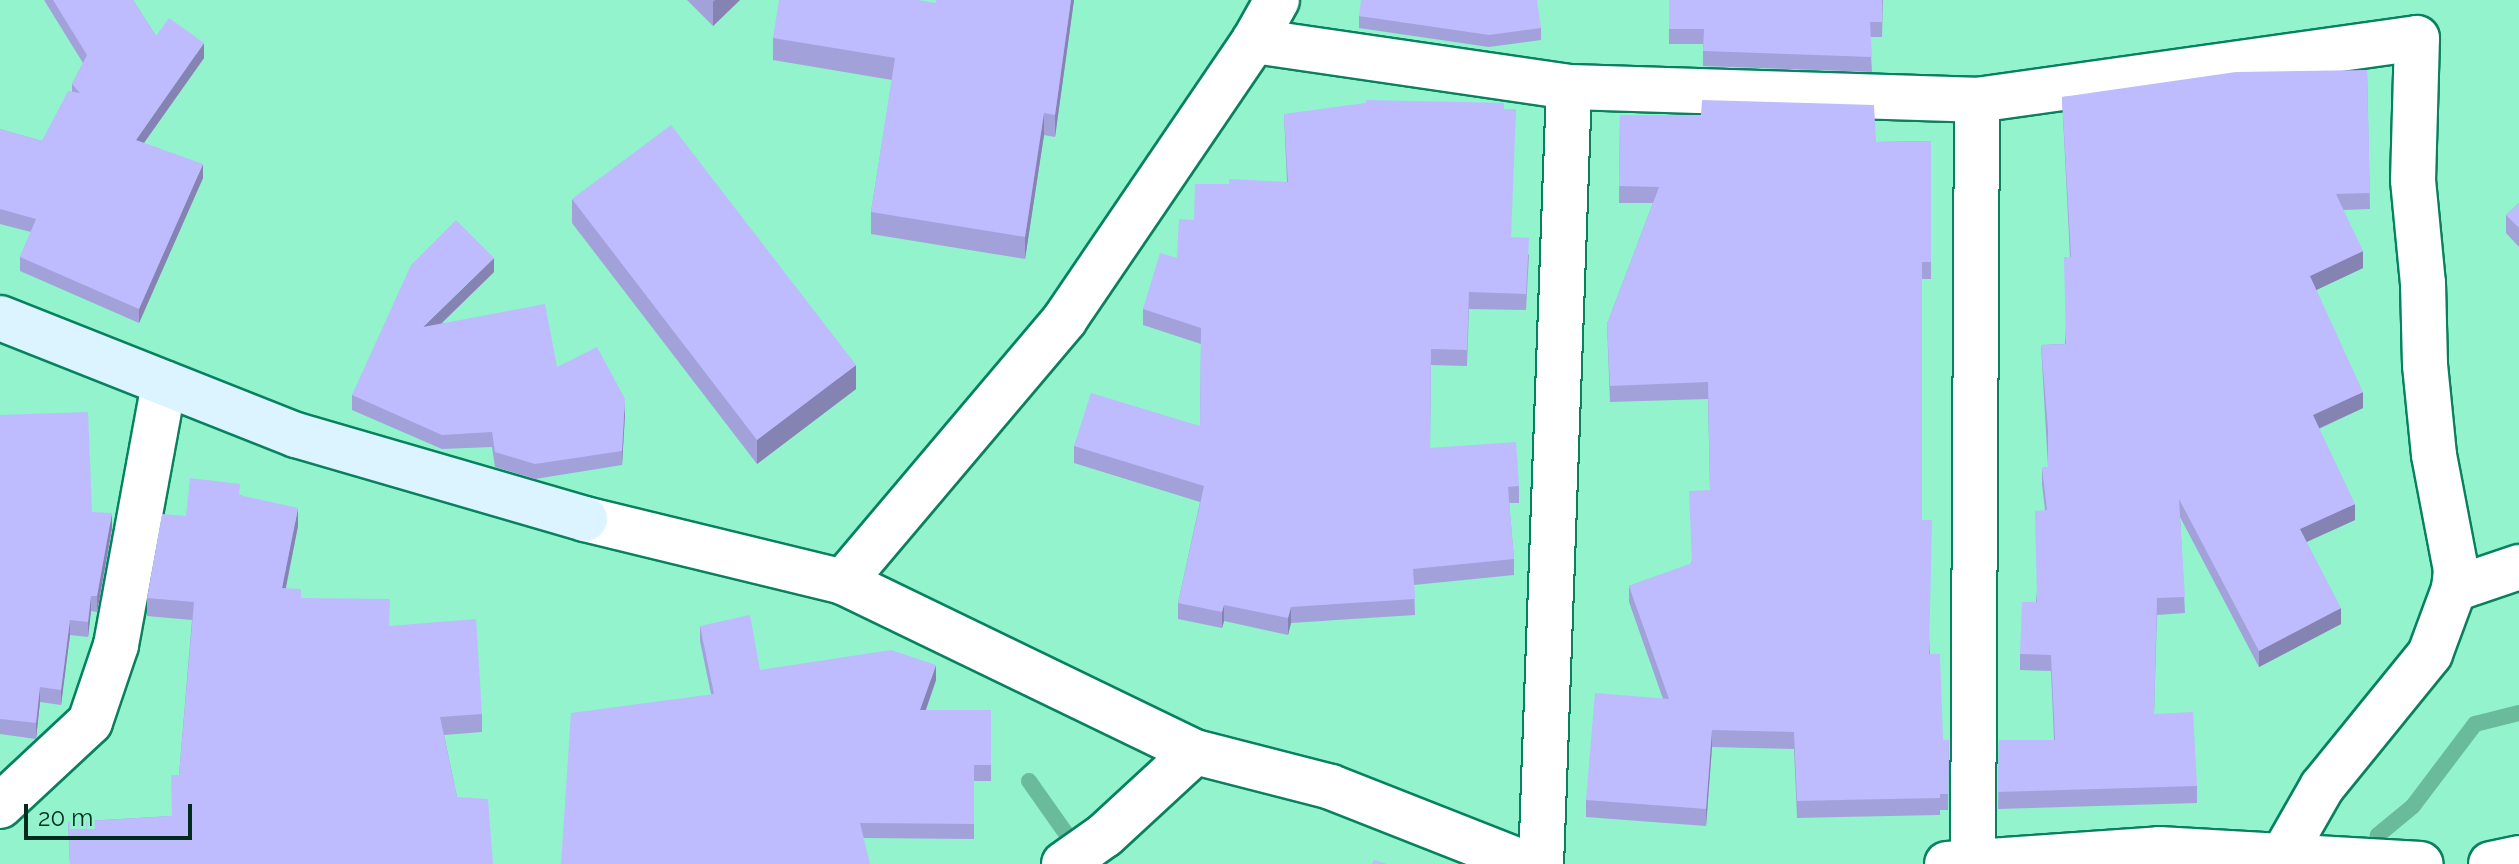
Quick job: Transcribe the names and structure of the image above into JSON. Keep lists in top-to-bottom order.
{
  "scale_bar": "20 m"
}
